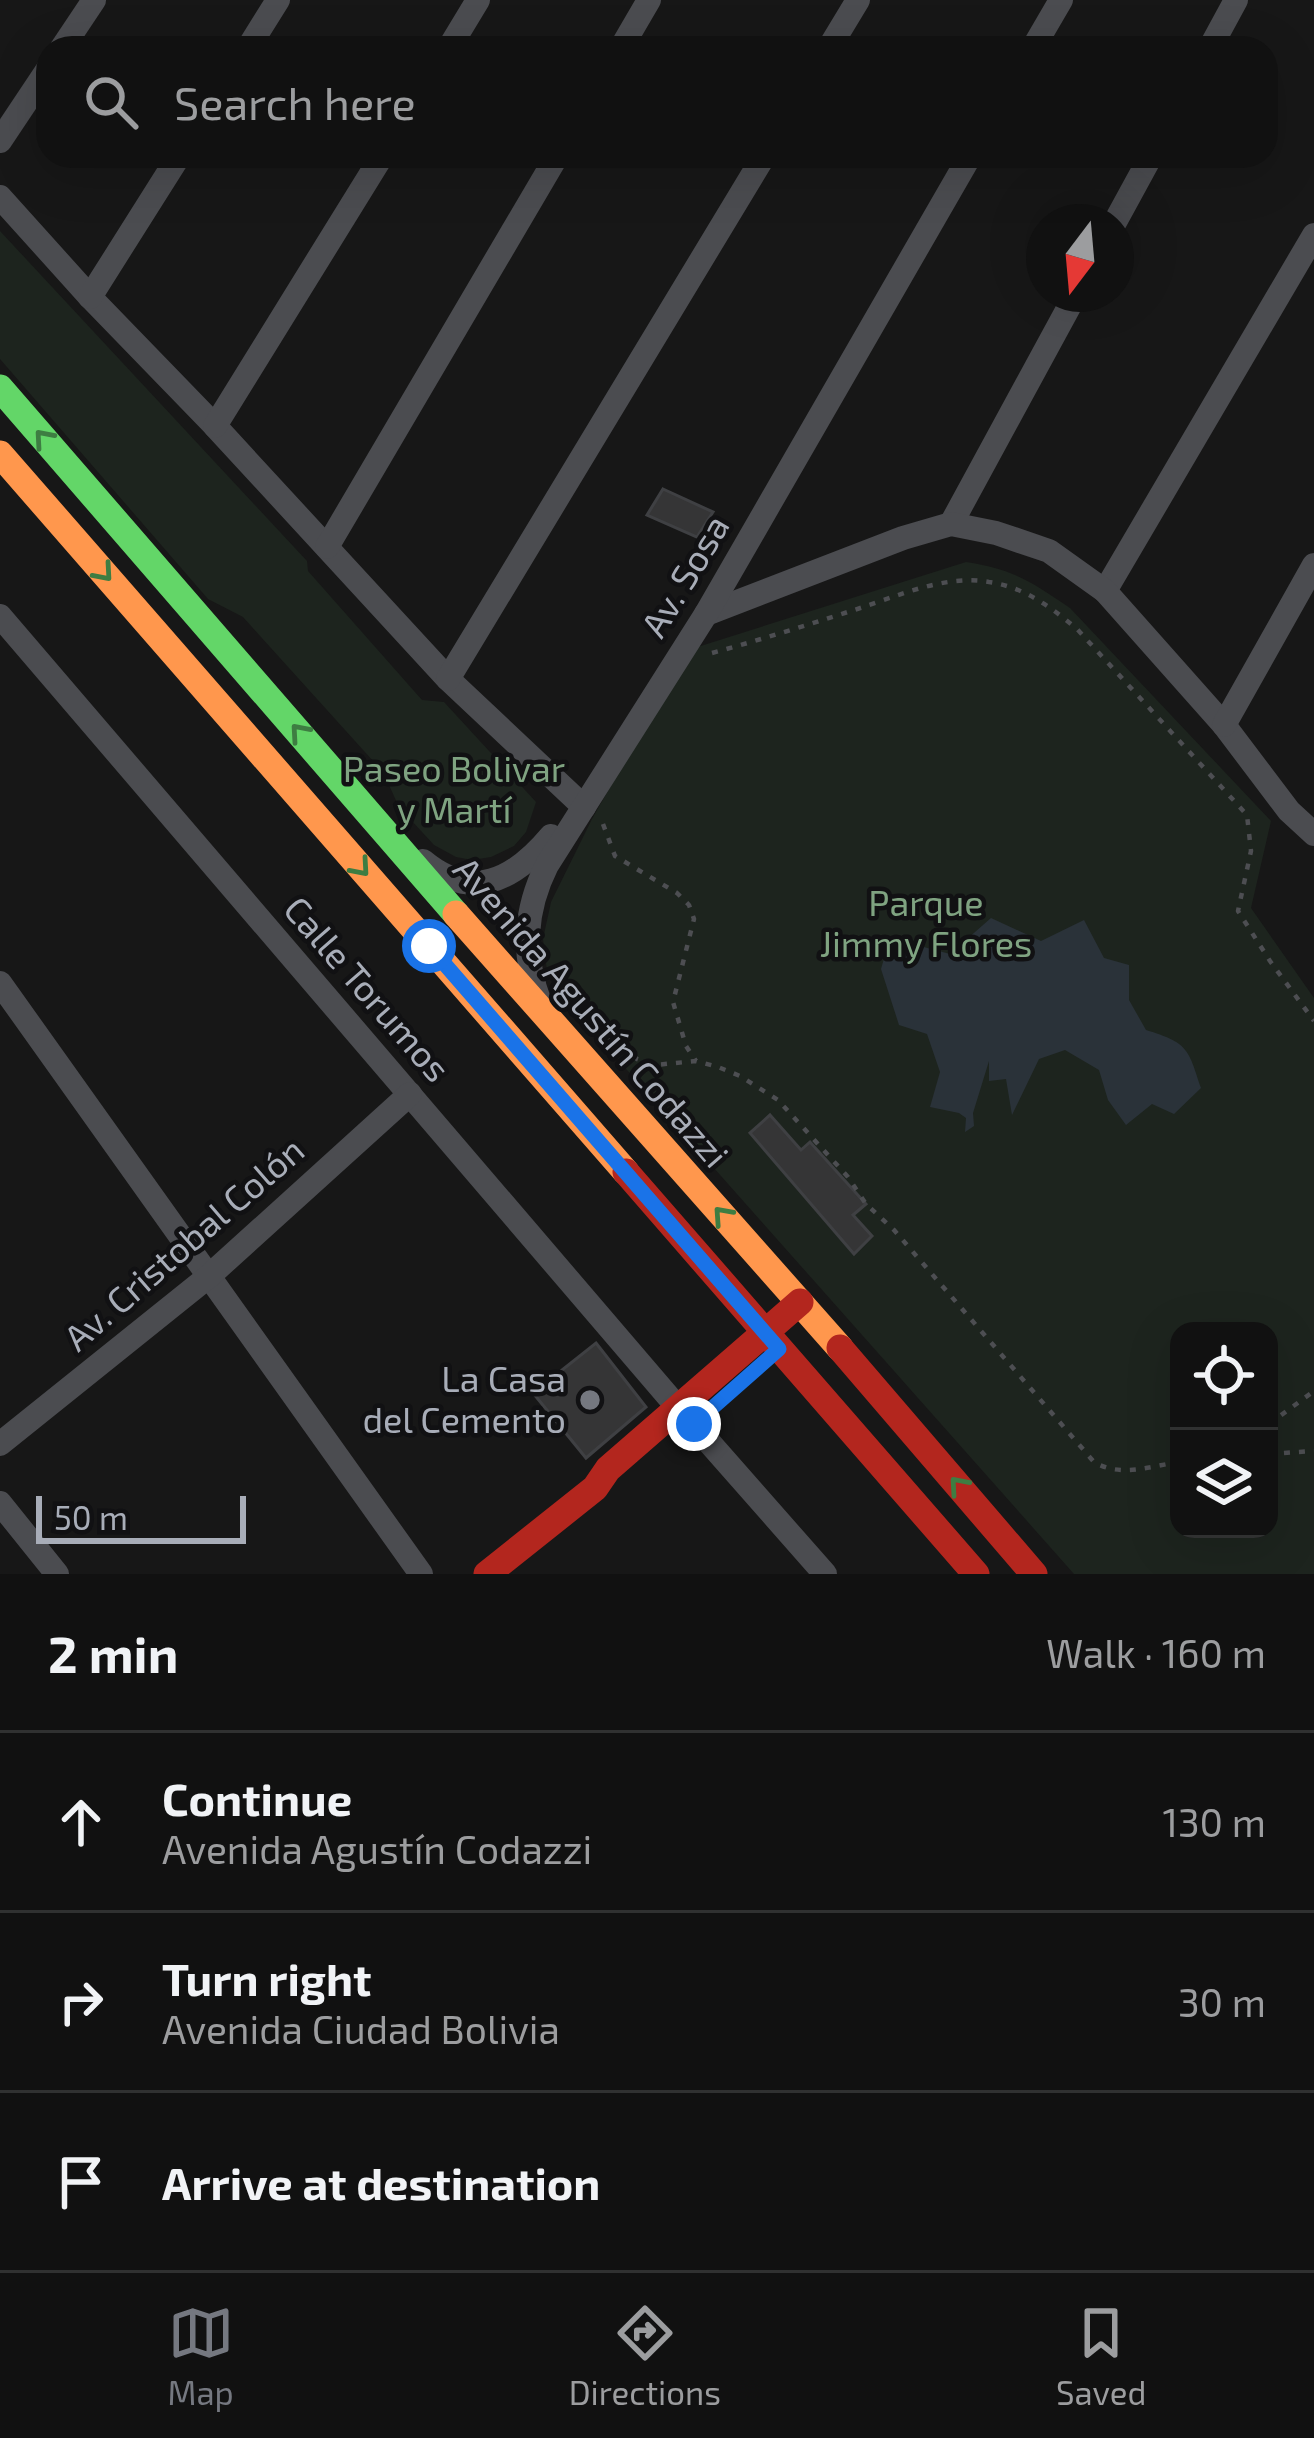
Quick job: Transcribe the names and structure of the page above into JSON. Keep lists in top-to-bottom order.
{
  "streets": {
    "main road": ["Avenida Agustín Codazzi"],
    "street": ["Av. Sosa", "Calle Torumos", "Av. Cristobal Colón"]
  },
  "crossings": [
    ["Av. Sosa", "Avenida Agustín Codazzi"],
    ["Calle Torumos", "Av. Cristobal Colón"]
  ],
  "parks": ["Paseo Bolivar y Martí", "Parque Jimmy Flores"],
  "places": ["La Casa del Cemento"],
  "scale_bar": "50 m",
  "north": "bottom",
  "page": {
    "search": "Search here",
    "scale": "50 m",
    "heading": ["2 min", "Walk · 160 m"],
    "list": [
      ["Continue", "Avenida Agustín Codazzi", "130 m"],
      ["Turn right", "Avenida Ciudad Bolivia", "30 m"],
      "Arrive at destination"
    ],
    "nav": ["Map", "Directions", "Saved"]
  }
}
